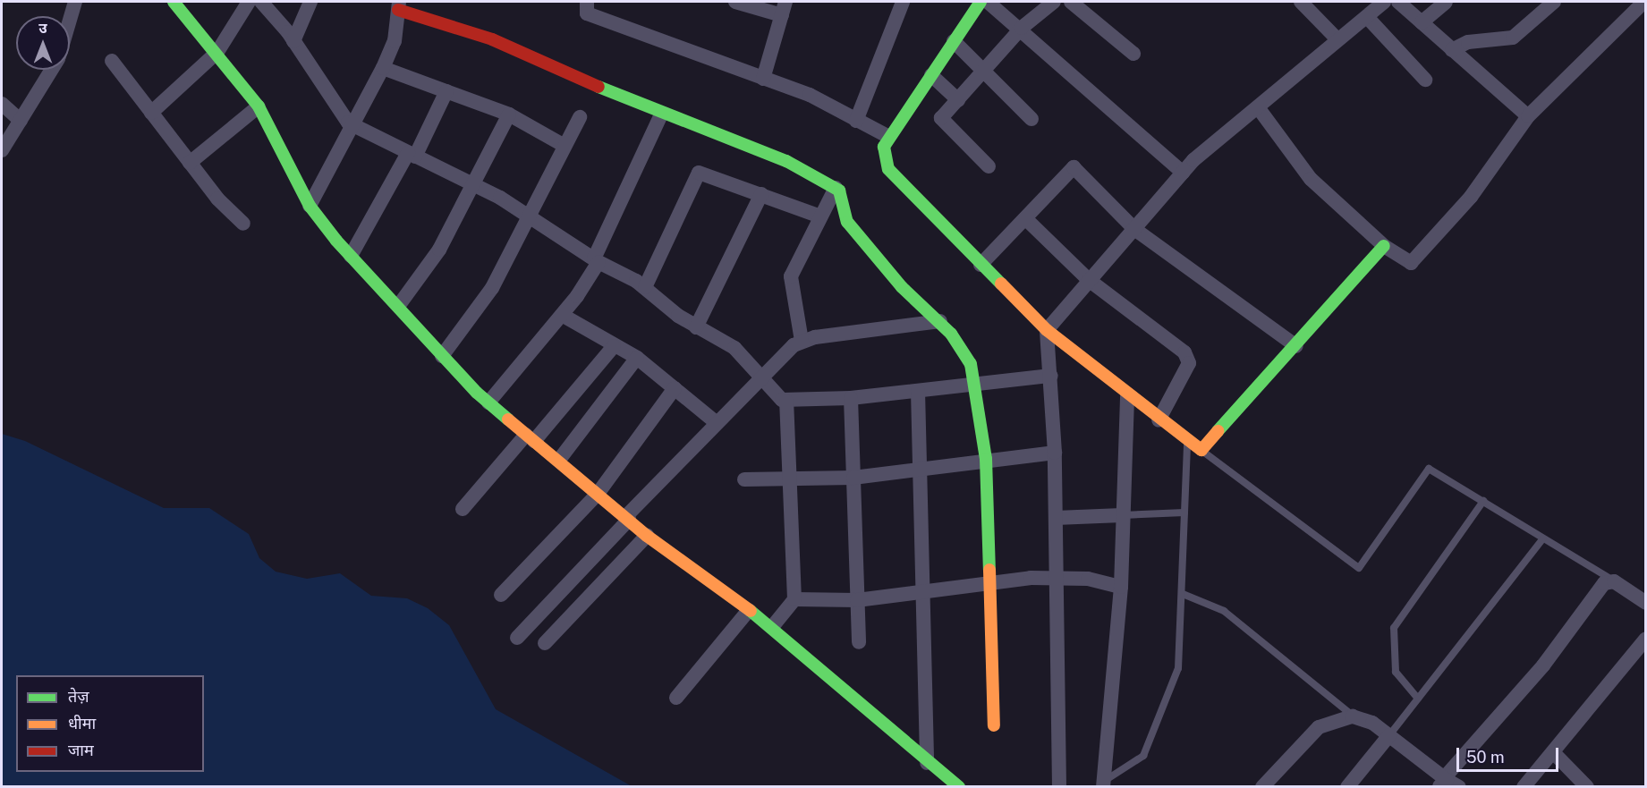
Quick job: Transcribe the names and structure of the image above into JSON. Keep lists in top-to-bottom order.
{
  "legend": ["तेज़", "धीमा", "जाम"],
  "scale_bar": "50 m",
  "north": "top"
}
